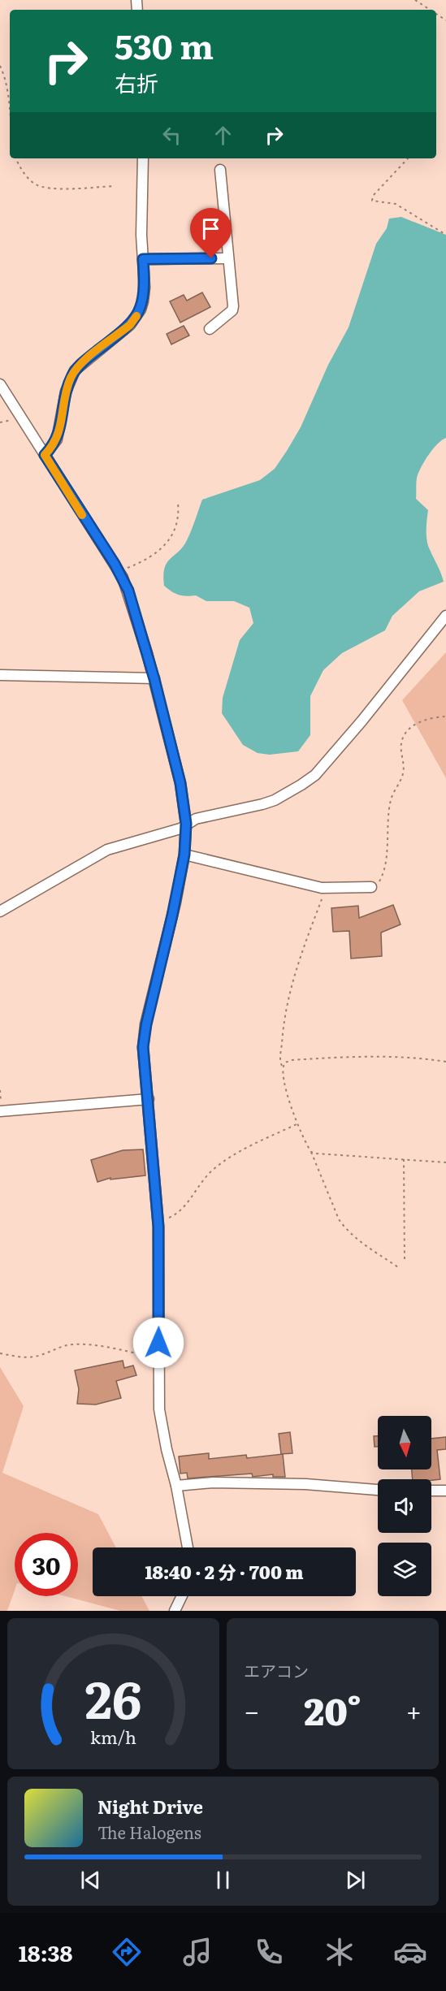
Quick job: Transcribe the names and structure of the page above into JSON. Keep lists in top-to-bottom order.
{
  "north": "bottom",
  "page": {
    "turn": ["530 m", "右折"],
    "limit": "30",
    "trip": "18:40 · 2 分 · 700 m",
    "tile": "エアコン",
    "heat": ["−", "20°", "+"],
    "song": ["Night Drive", "The Halogens"],
    "tabs": "18:38",
    "gauge": ["26", "km/h"]
  }
}
